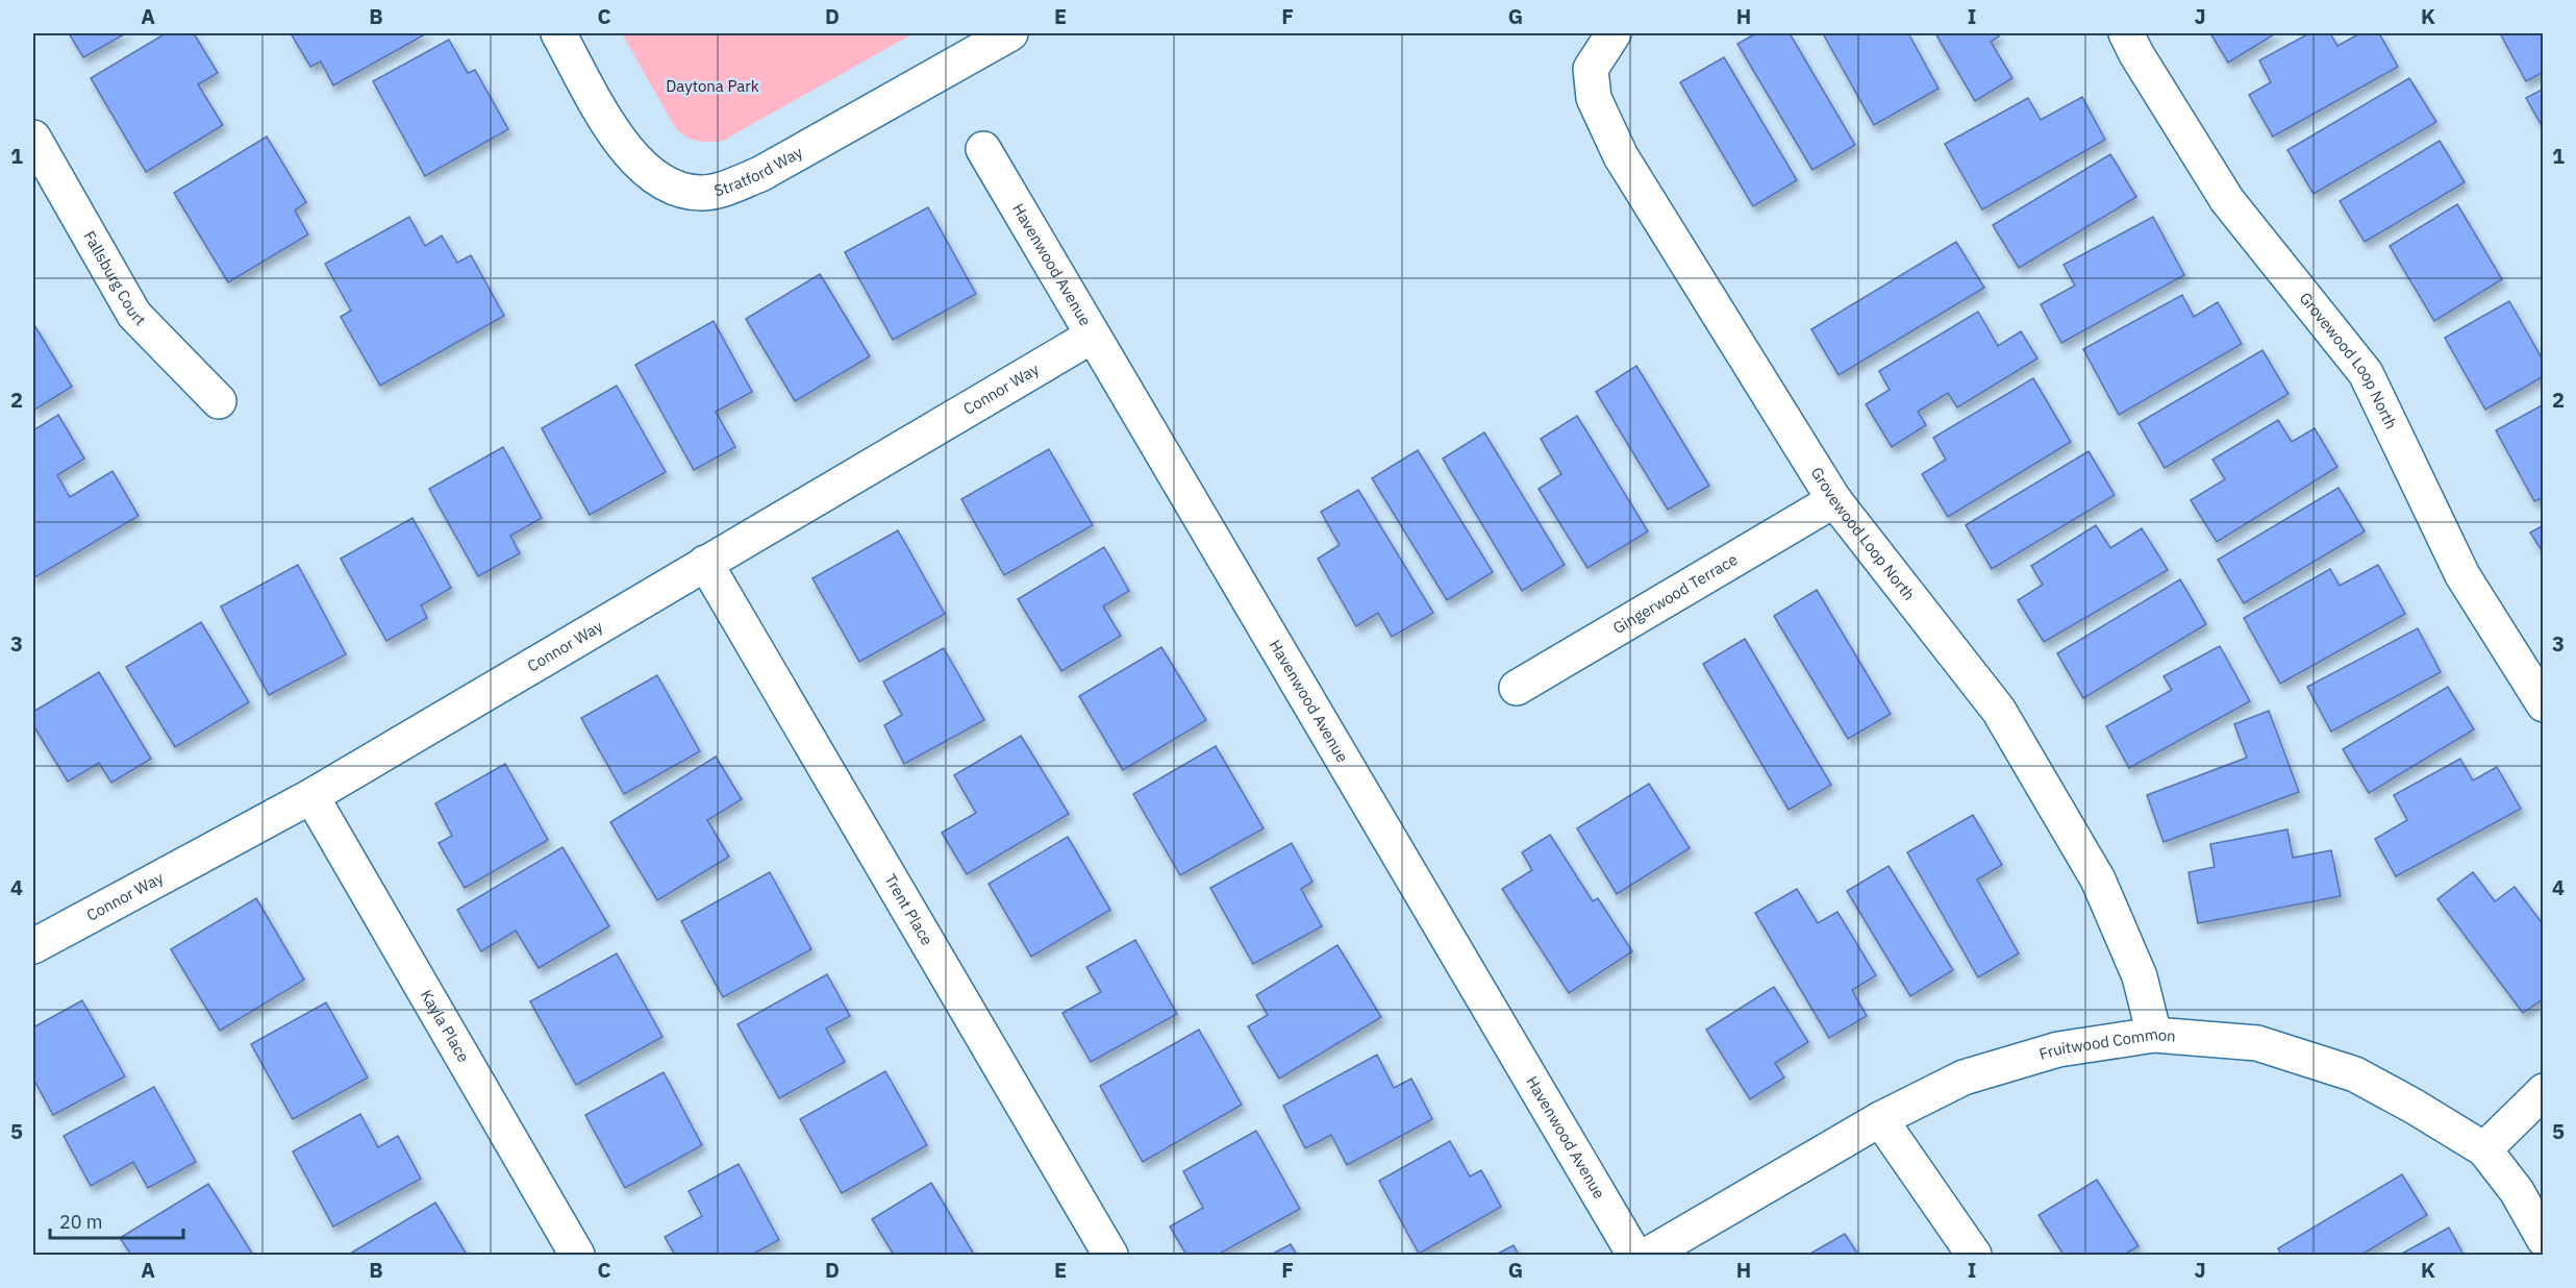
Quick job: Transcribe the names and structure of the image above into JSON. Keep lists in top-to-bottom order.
{
  "streets": {
    "street": [
      "Stratford Way",
      "Havenwood Avenue",
      "Fallsburg Court",
      "Grovewood Loop North",
      "Connor Way",
      "Gingerwood Terrace",
      "Trent Place",
      "Kayla Place",
      "Fruitwood Common"
    ]
  },
  "crossings": [
    ["Havenwood Avenue", "Connor Way"],
    ["Grovewood Loop North", "Gingerwood Terrace"],
    ["Grovewood Loop North", "Fruitwood Common"],
    ["Connor Way", "Trent Place"],
    ["Connor Way", "Kayla Place"]
  ],
  "parks": ["Daytona Park"],
  "scale_bar": "20 m",
  "grid": {
    "columns": [
      "A",
      "B",
      "C",
      "D",
      "E",
      "F",
      "G",
      "H",
      "I",
      "J",
      "K"
    ],
    "rows": [
      "1",
      "2",
      "3",
      "4",
      "5"
    ]
  }
}
